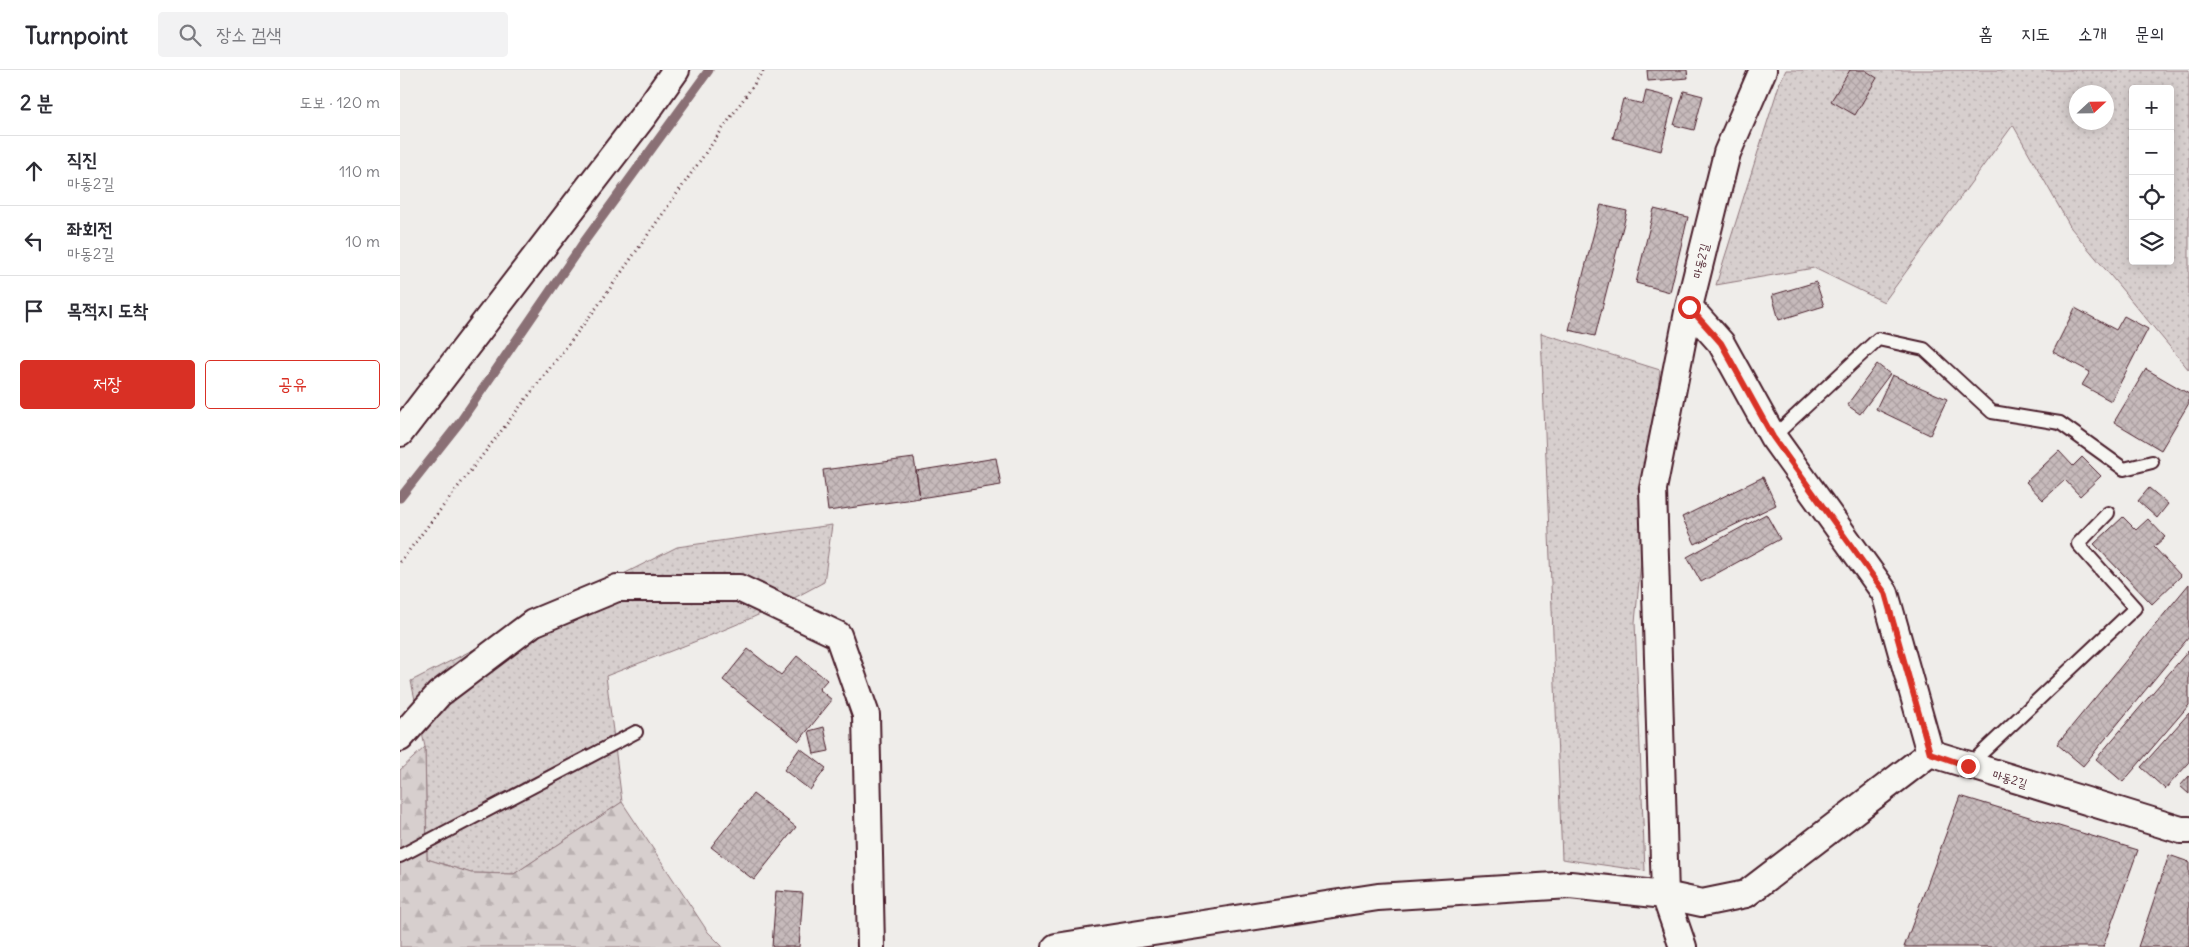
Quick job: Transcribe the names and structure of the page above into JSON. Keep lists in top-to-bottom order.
{
  "streets": {
    "street": ["마동2길"]
  },
  "north": "right",
  "page": {
    "header": "Turnpoint",
    "search": "장소 검색",
    "nav": [
      "홈",
      "지도",
      "소개",
      "문의"
    ],
    "heading": ["2 분", "도보 · 120 m"],
    "map_buttons": ["+", "−"],
    "list": [
      ["직진", "마동2길", "110 m"],
      ["좌회전", "마동2길", "10 m"],
      "목적지 도착"
    ],
    "buttons": ["저장", "공유"]
  }
}
